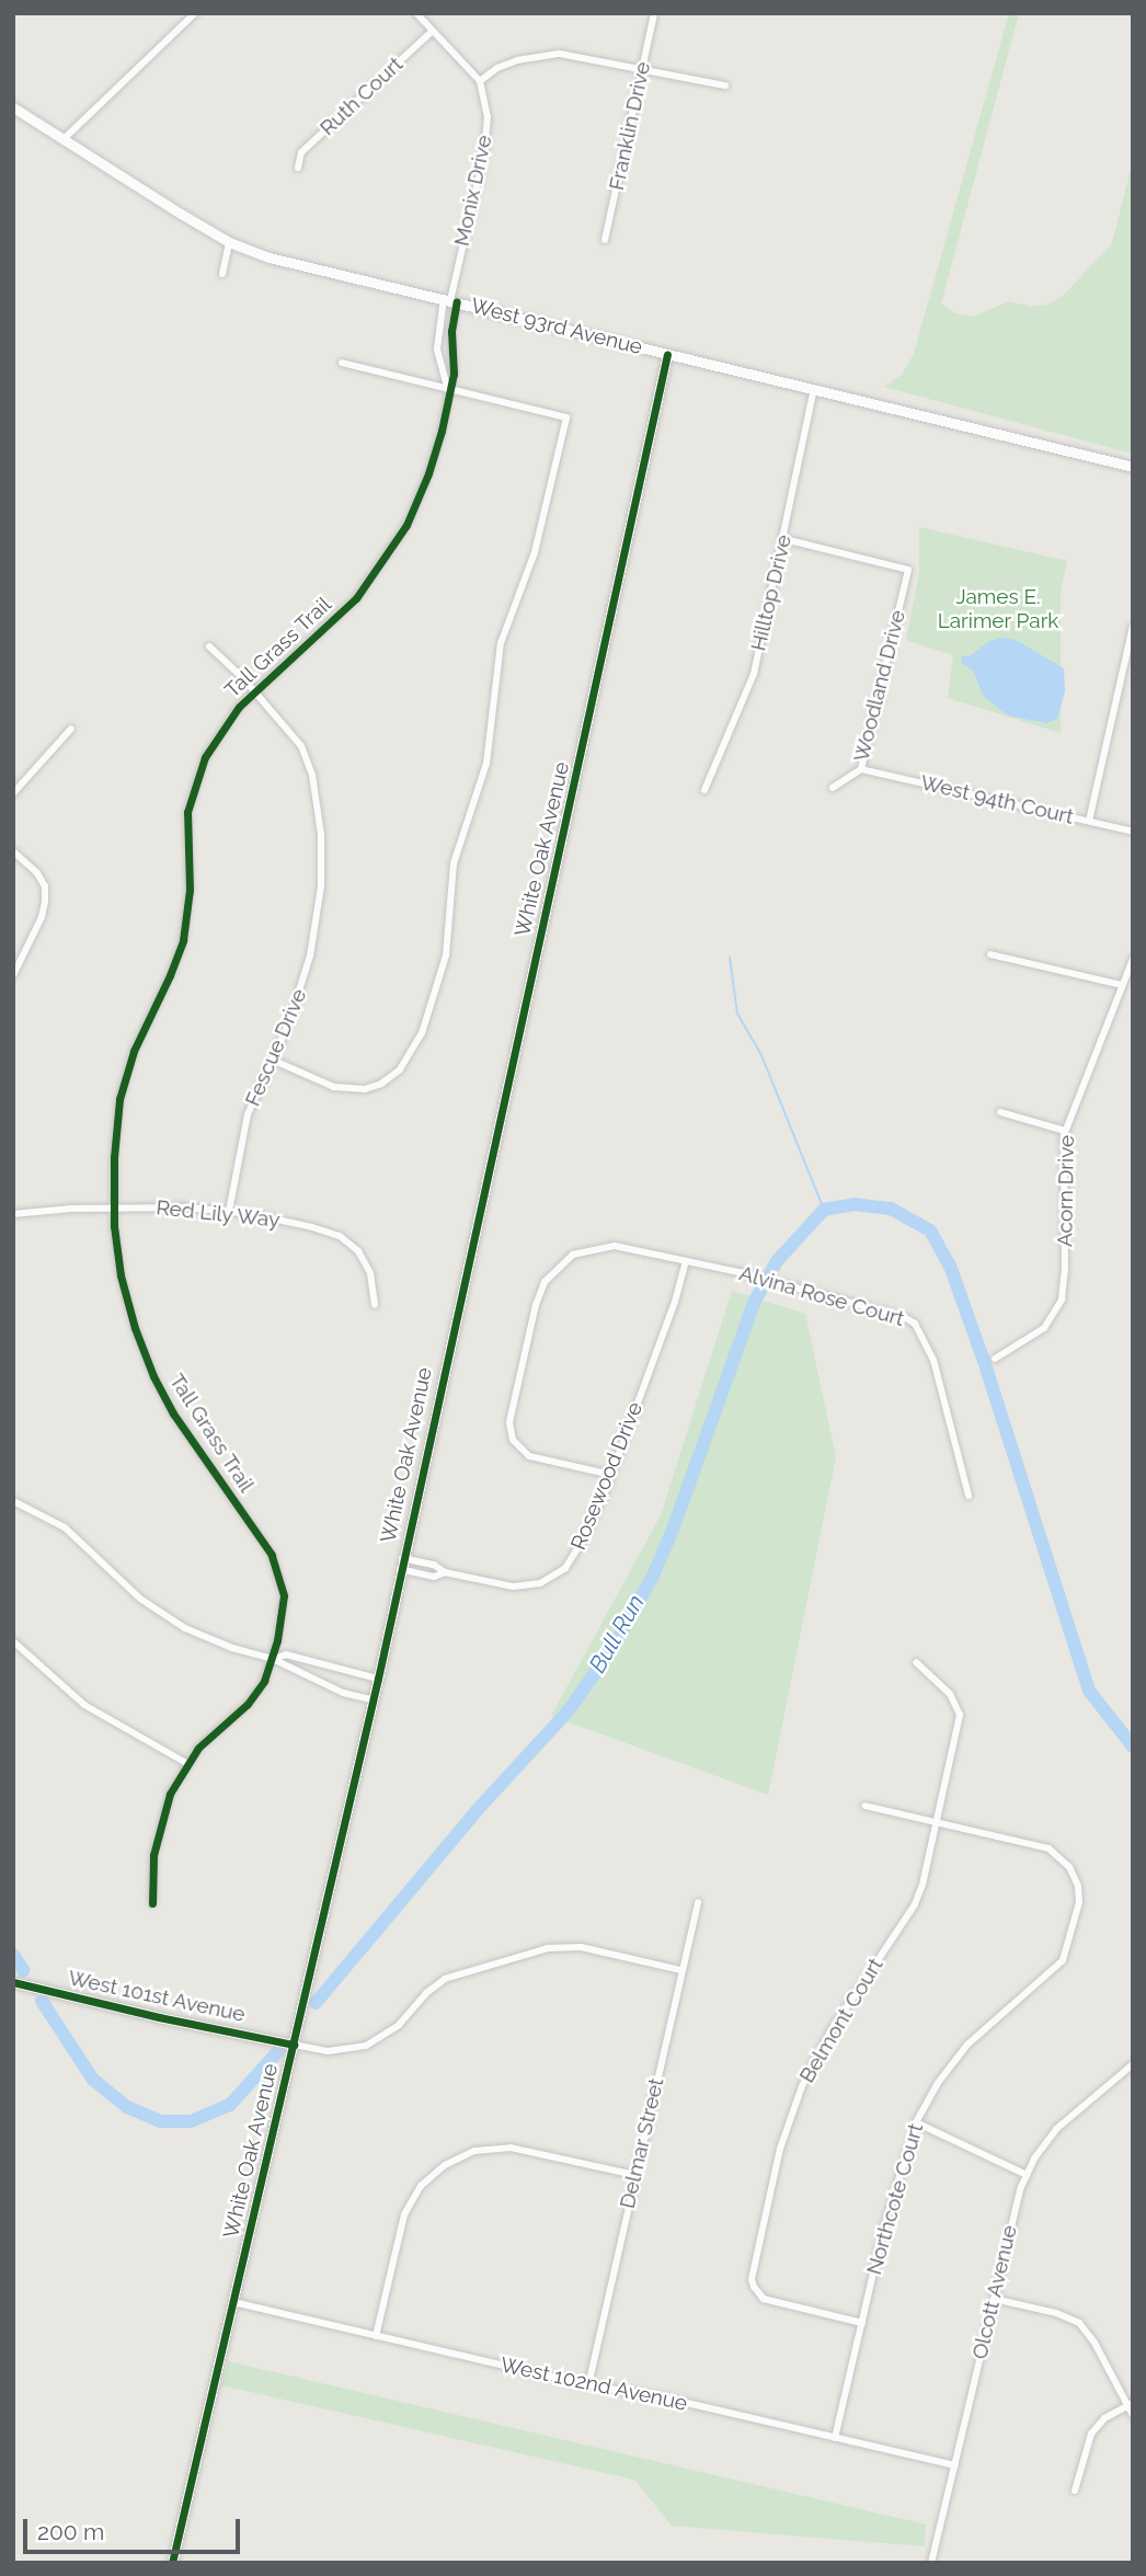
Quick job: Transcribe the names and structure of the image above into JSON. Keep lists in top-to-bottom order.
{
  "streets": {
    "street": [
      "Ruth Court",
      "Franklin Drive",
      "Monix Drive",
      "West 93rd Avenue",
      "Hilltop Drive",
      "Tall Grass Trail",
      "Woodland Drive",
      "West 94th Court",
      "White Oak Avenue",
      "Fescue Drive",
      "Acorn Drive",
      "Red Lily Way",
      "Alvina Rose Court",
      "Rosewood Drive",
      "West 101st Avenue",
      "Belmont Court",
      "Delmar Street",
      "Northcote Court",
      "Olcott Avenue",
      "West 102nd Avenue"
    ]
  },
  "crossings": [
    ["Monix Drive", "West 93rd Avenue"],
    ["Monix Drive", "Tall Grass Trail"],
    ["West 93rd Avenue", "Hilltop Drive"],
    ["West 93rd Avenue", "Tall Grass Trail"],
    ["West 93rd Avenue", "White Oak Avenue"],
    ["Hilltop Drive", "Woodland Drive"],
    ["Tall Grass Trail", "Fescue Drive"],
    ["Tall Grass Trail", "Red Lily Way"],
    ["Woodland Drive", "West 94th Court"],
    ["White Oak Avenue", "Rosewood Drive"],
    ["White Oak Avenue", "West 101st Avenue"],
    ["White Oak Avenue", "West 102nd Avenue"],
    ["Fescue Drive", "Red Lily Way"],
    ["Alvina Rose Court", "Rosewood Drive"],
    ["West 101st Avenue", "Delmar Street"],
    ["Belmont Court", "Northcote Court"],
    ["Delmar Street", "West 102nd Avenue"],
    ["Northcote Court", "West 102nd Avenue"],
    ["Olcott Avenue", "West 102nd Avenue"]
  ],
  "water": ["Bull Run"],
  "parks": ["James E. Larimer Park"],
  "scale_bar": "200 m"
}
